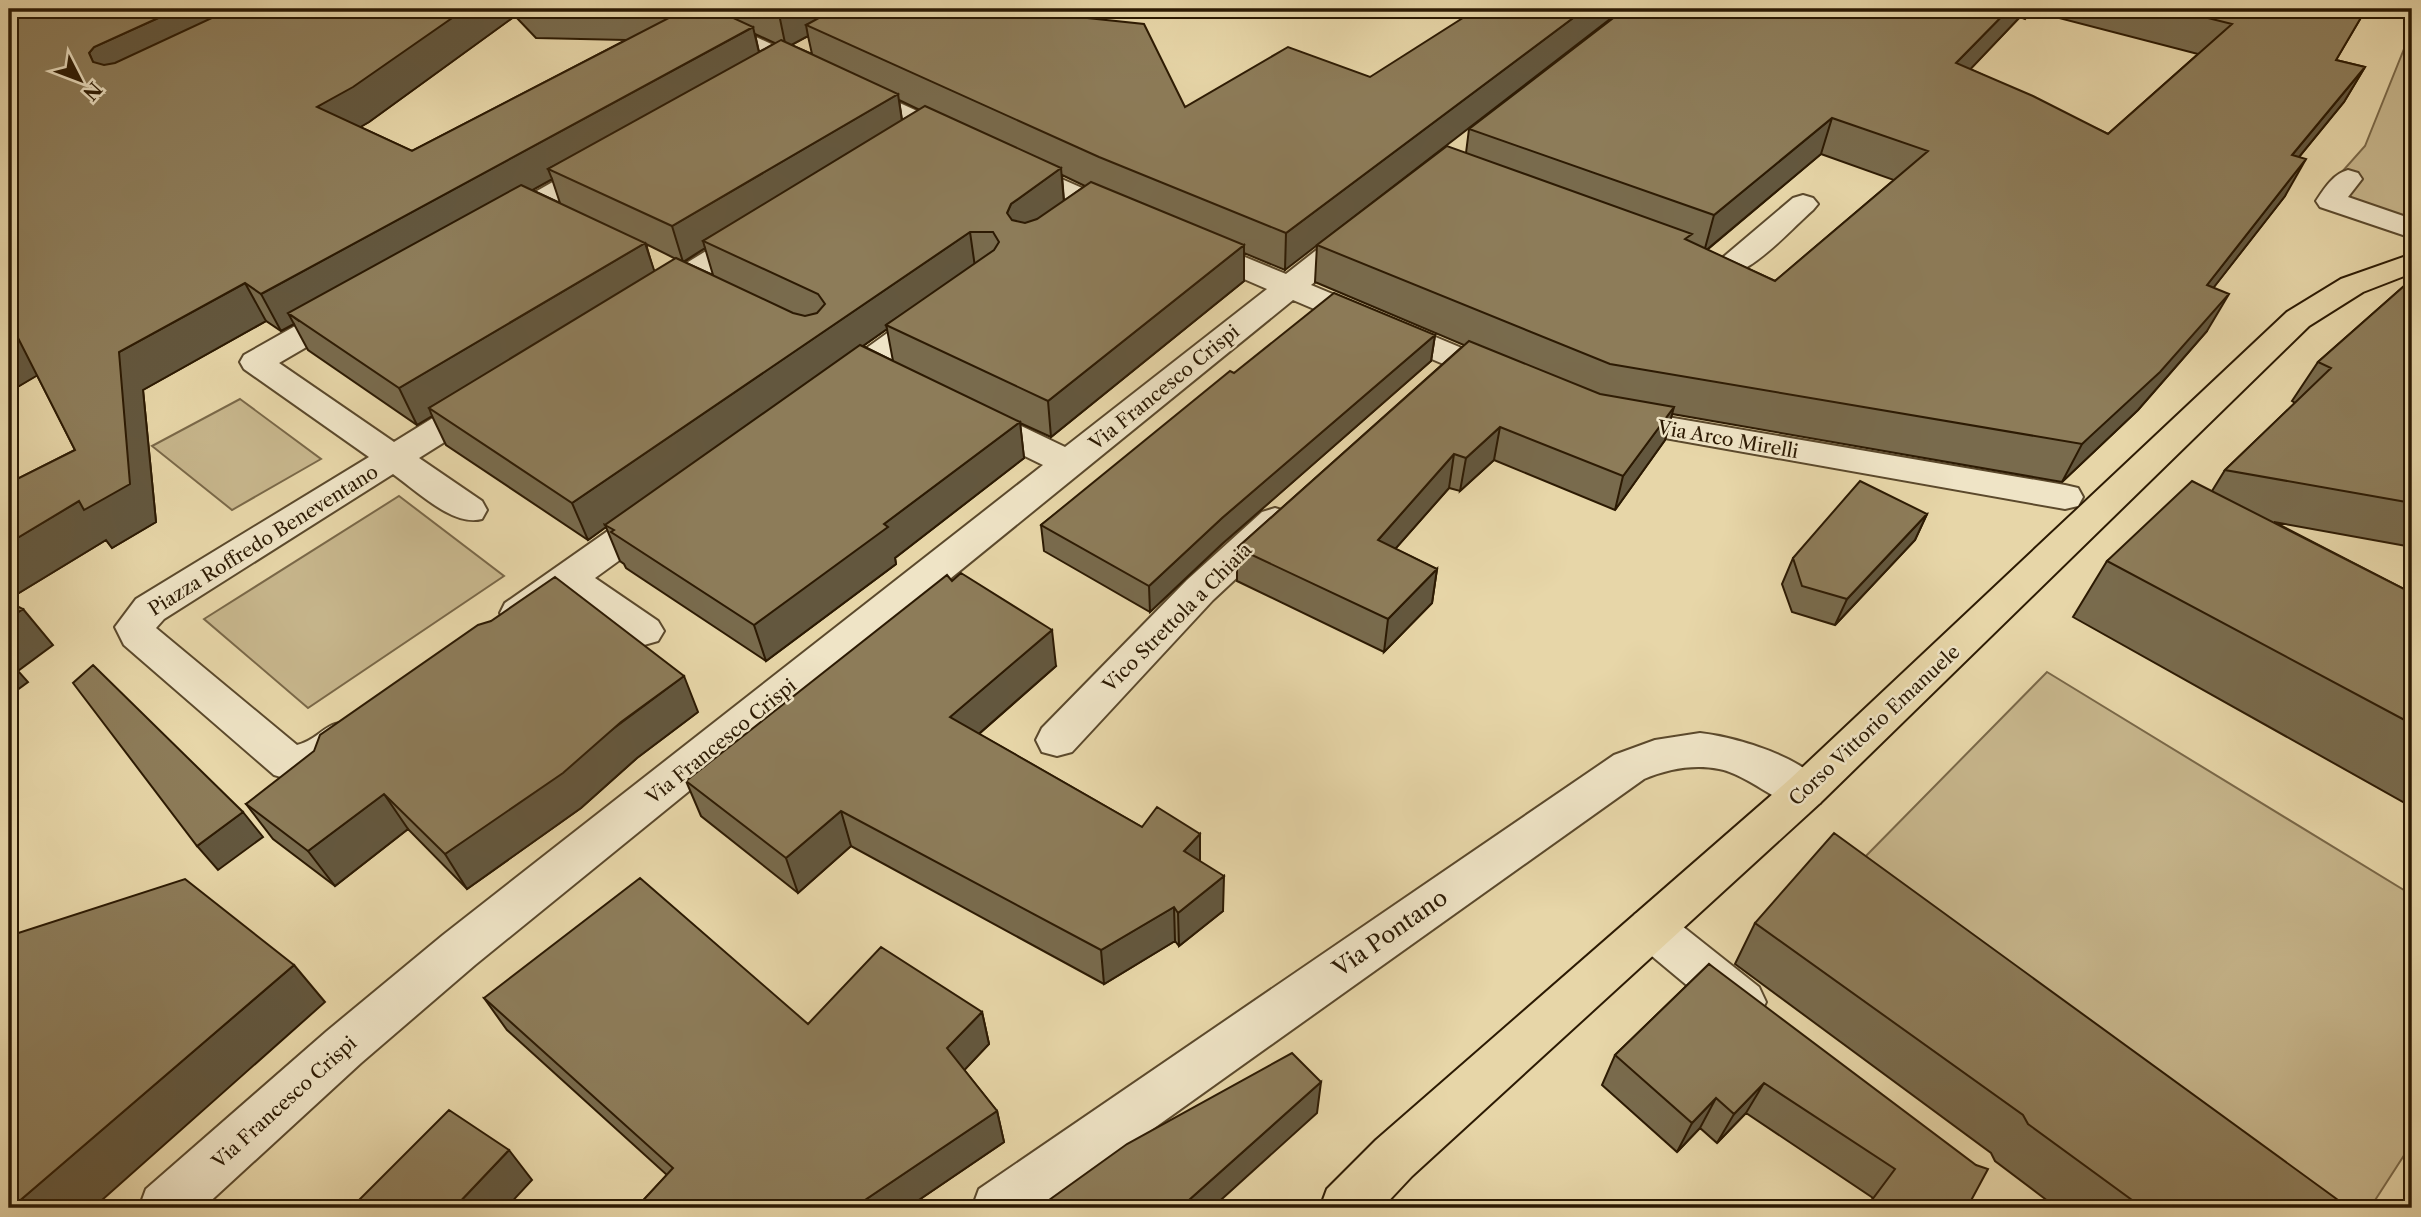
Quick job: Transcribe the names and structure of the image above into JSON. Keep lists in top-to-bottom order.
{
  "streets": {
    "main road": ["Corso Vittorio Emanuele"],
    "street": [
      "Via Francesco Crispi",
      "Via Arco Mirelli",
      "Piazza Roffredo Beneventano",
      "Vico Strettola a Chiaia",
      "Via Pontano"
    ]
  },
  "crossings": [
    ["Corso Vittorio Emanuele", "Via Pontano"]
  ],
  "north": "bottom right"
}
